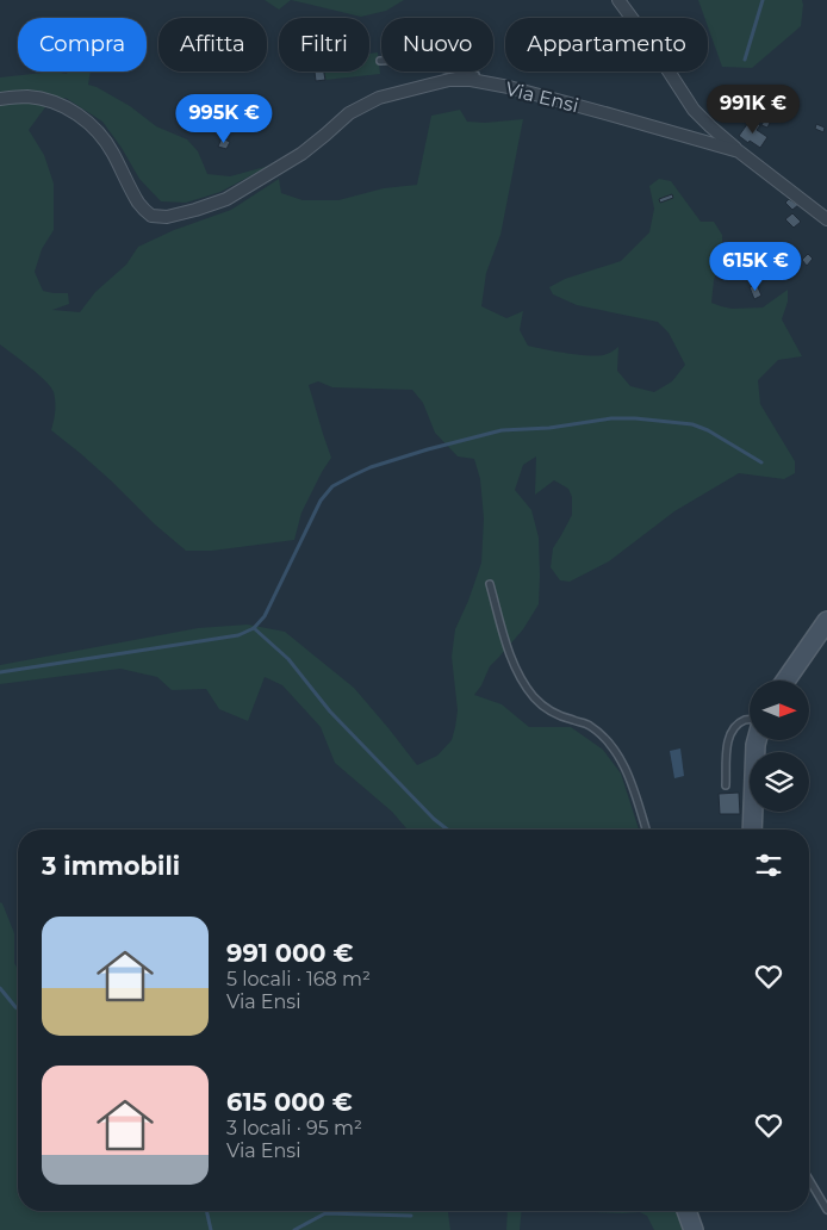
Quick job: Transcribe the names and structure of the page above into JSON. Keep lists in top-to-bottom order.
{
  "streets": {
    "street": ["Via Ensi"]
  },
  "north": "right",
  "page": {
    "chip": [
      "Compra",
      "Affitta",
      "Filtri",
      "Nuovo",
      "Appartamento"
    ],
    "price": ["991K €", "995K €", "615K €"],
    "heading": "3 immobili",
    "list": [
      {
        "name": "991 000 €",
        "note": "5 locali · 168 m² · Via Ensi"
      },
      {
        "name": "615 000 €",
        "note": "3 locali · 95 m² · Via Ensi"
      }
    ]
  }
}
